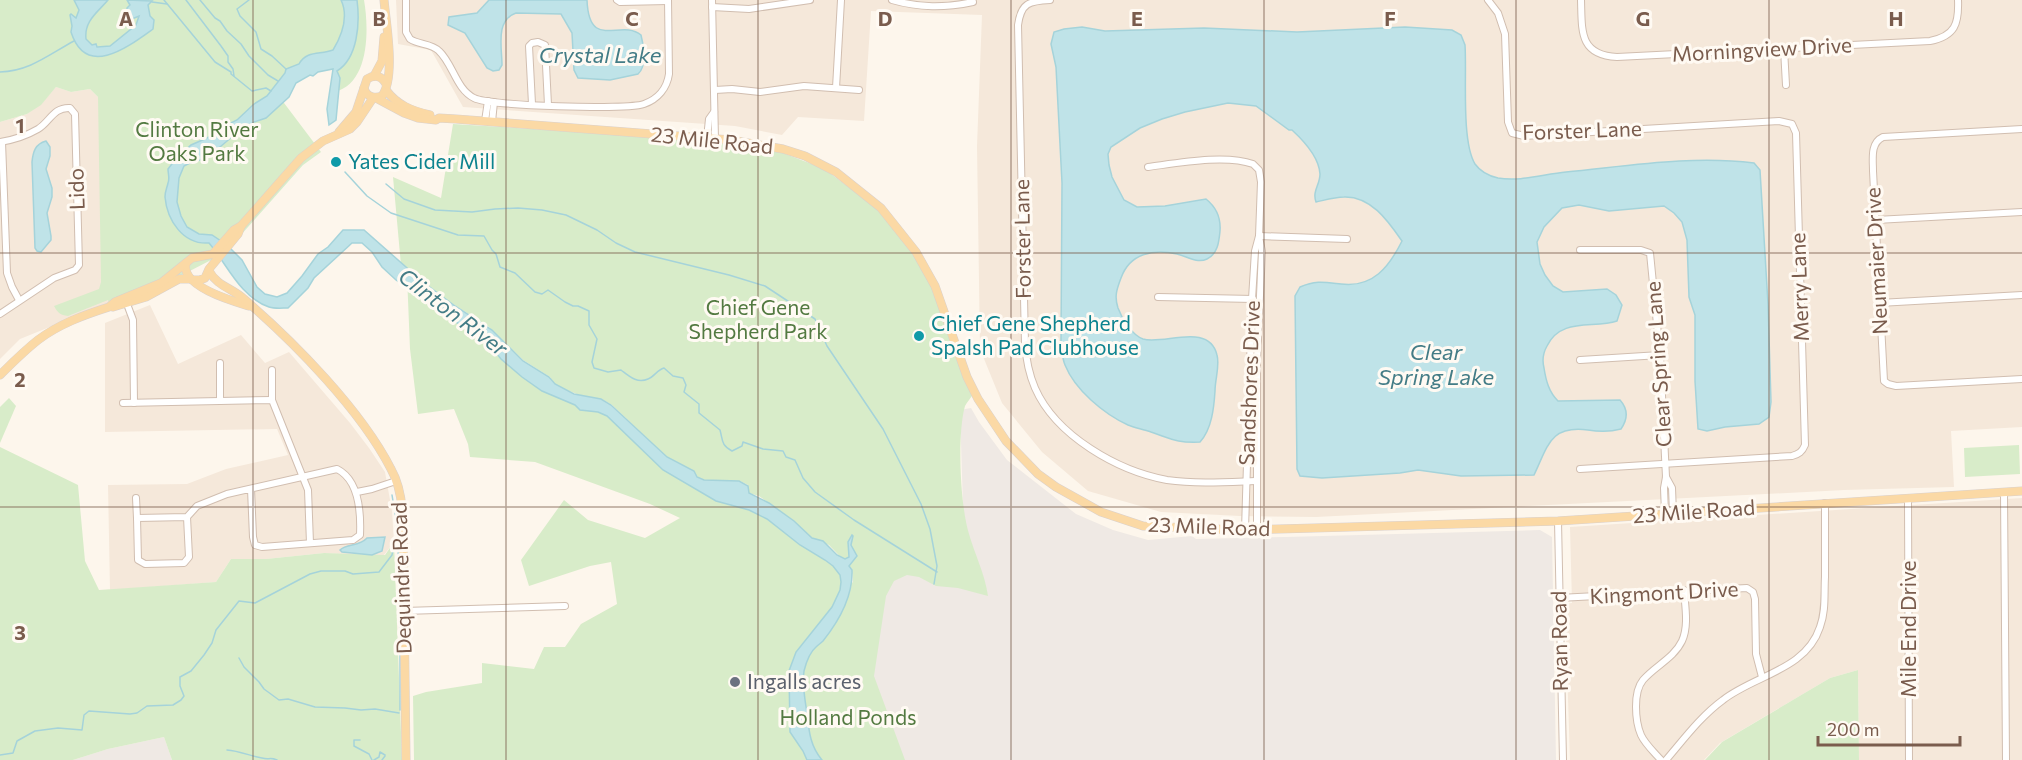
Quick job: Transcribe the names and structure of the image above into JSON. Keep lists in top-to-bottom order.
{
  "streets": {
    "main road": ["23 Mile Road", "Dequindre Road"],
    "street": [
      "Morningview Drive",
      "Forster Lane",
      "Lido",
      "Neumaier Drive",
      "Merry Lane",
      "Clear Spring Lane",
      "Sandshores Drive",
      "Kingmont Drive",
      "Mile End Drive",
      "Ryan Road"
    ]
  },
  "crossings": [
    ["Forster Lane", "Merry Lane"],
    ["Forster Lane", "Sandshores Drive"],
    ["23 Mile Road", "Clear Spring Lane"],
    ["23 Mile Road", "Sandshores Drive"],
    ["23 Mile Road", "Mile End Drive"],
    ["23 Mile Road", "Ryan Road"],
    ["Merry Lane", "Clear Spring Lane"],
    ["Kingmont Drive", "Ryan Road"]
  ],
  "water": ["Crystal Lake", "Clinton River", "Clear Spring Lake"],
  "parks": ["Clinton River Oaks Park", "Chief Gene Shepherd Park", "Holland Ponds"],
  "places": ["Yates Cider Mill", "Chief Gene Shepherd Spalsh Pad Clubhouse", "Ingalls acres"],
  "scale_bar": "200 m",
  "grid": {
    "columns": [
      "A",
      "B",
      "C",
      "D",
      "E",
      "F",
      "G",
      "H"
    ],
    "rows": ["1", "2", "3"]
  }
}
